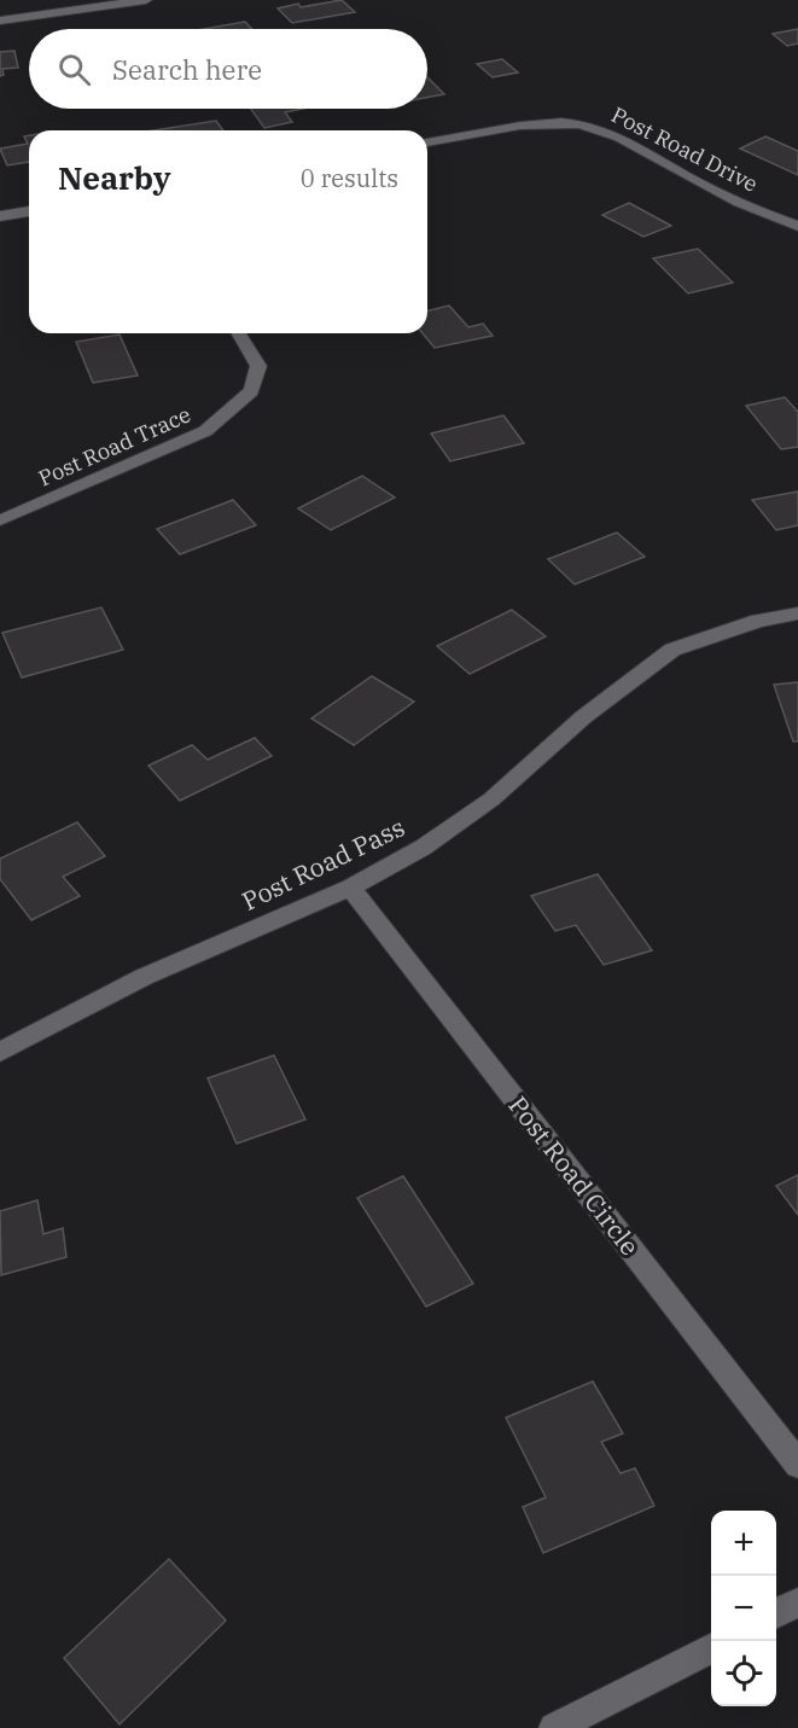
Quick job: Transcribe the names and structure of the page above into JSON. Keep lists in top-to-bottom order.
{
  "streets": {
    "street": [
      "Post Road Drive",
      "Post Road Trace",
      "Post Road Pass",
      "Post Road Circle"
    ]
  },
  "crossings": [
    ["Post Road Pass", "Post Road Circle"]
  ],
  "page": {
    "search": "Search here",
    "heading": ["Nearby", "0 results"],
    "map_buttons": ["+", "−"]
  }
}
